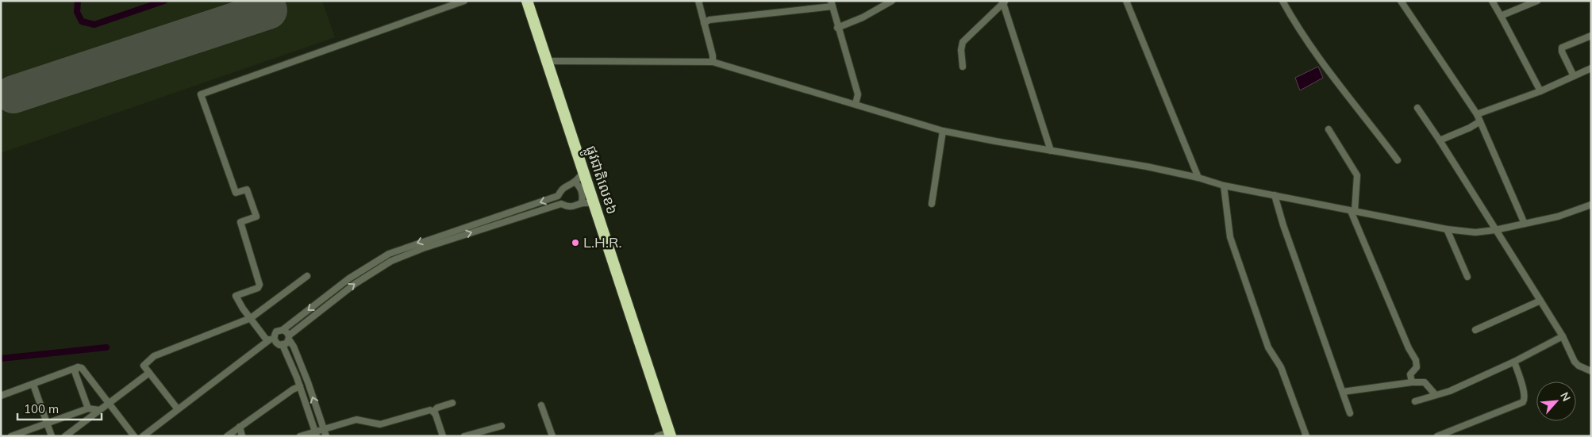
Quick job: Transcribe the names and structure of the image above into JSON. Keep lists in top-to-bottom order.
{
  "streets": {
    "highway": ["ផ្លូវជាតិលេខ៦"]
  },
  "places": ["L.H.R."],
  "scale_bar": "100 m",
  "north": "top right"
}
